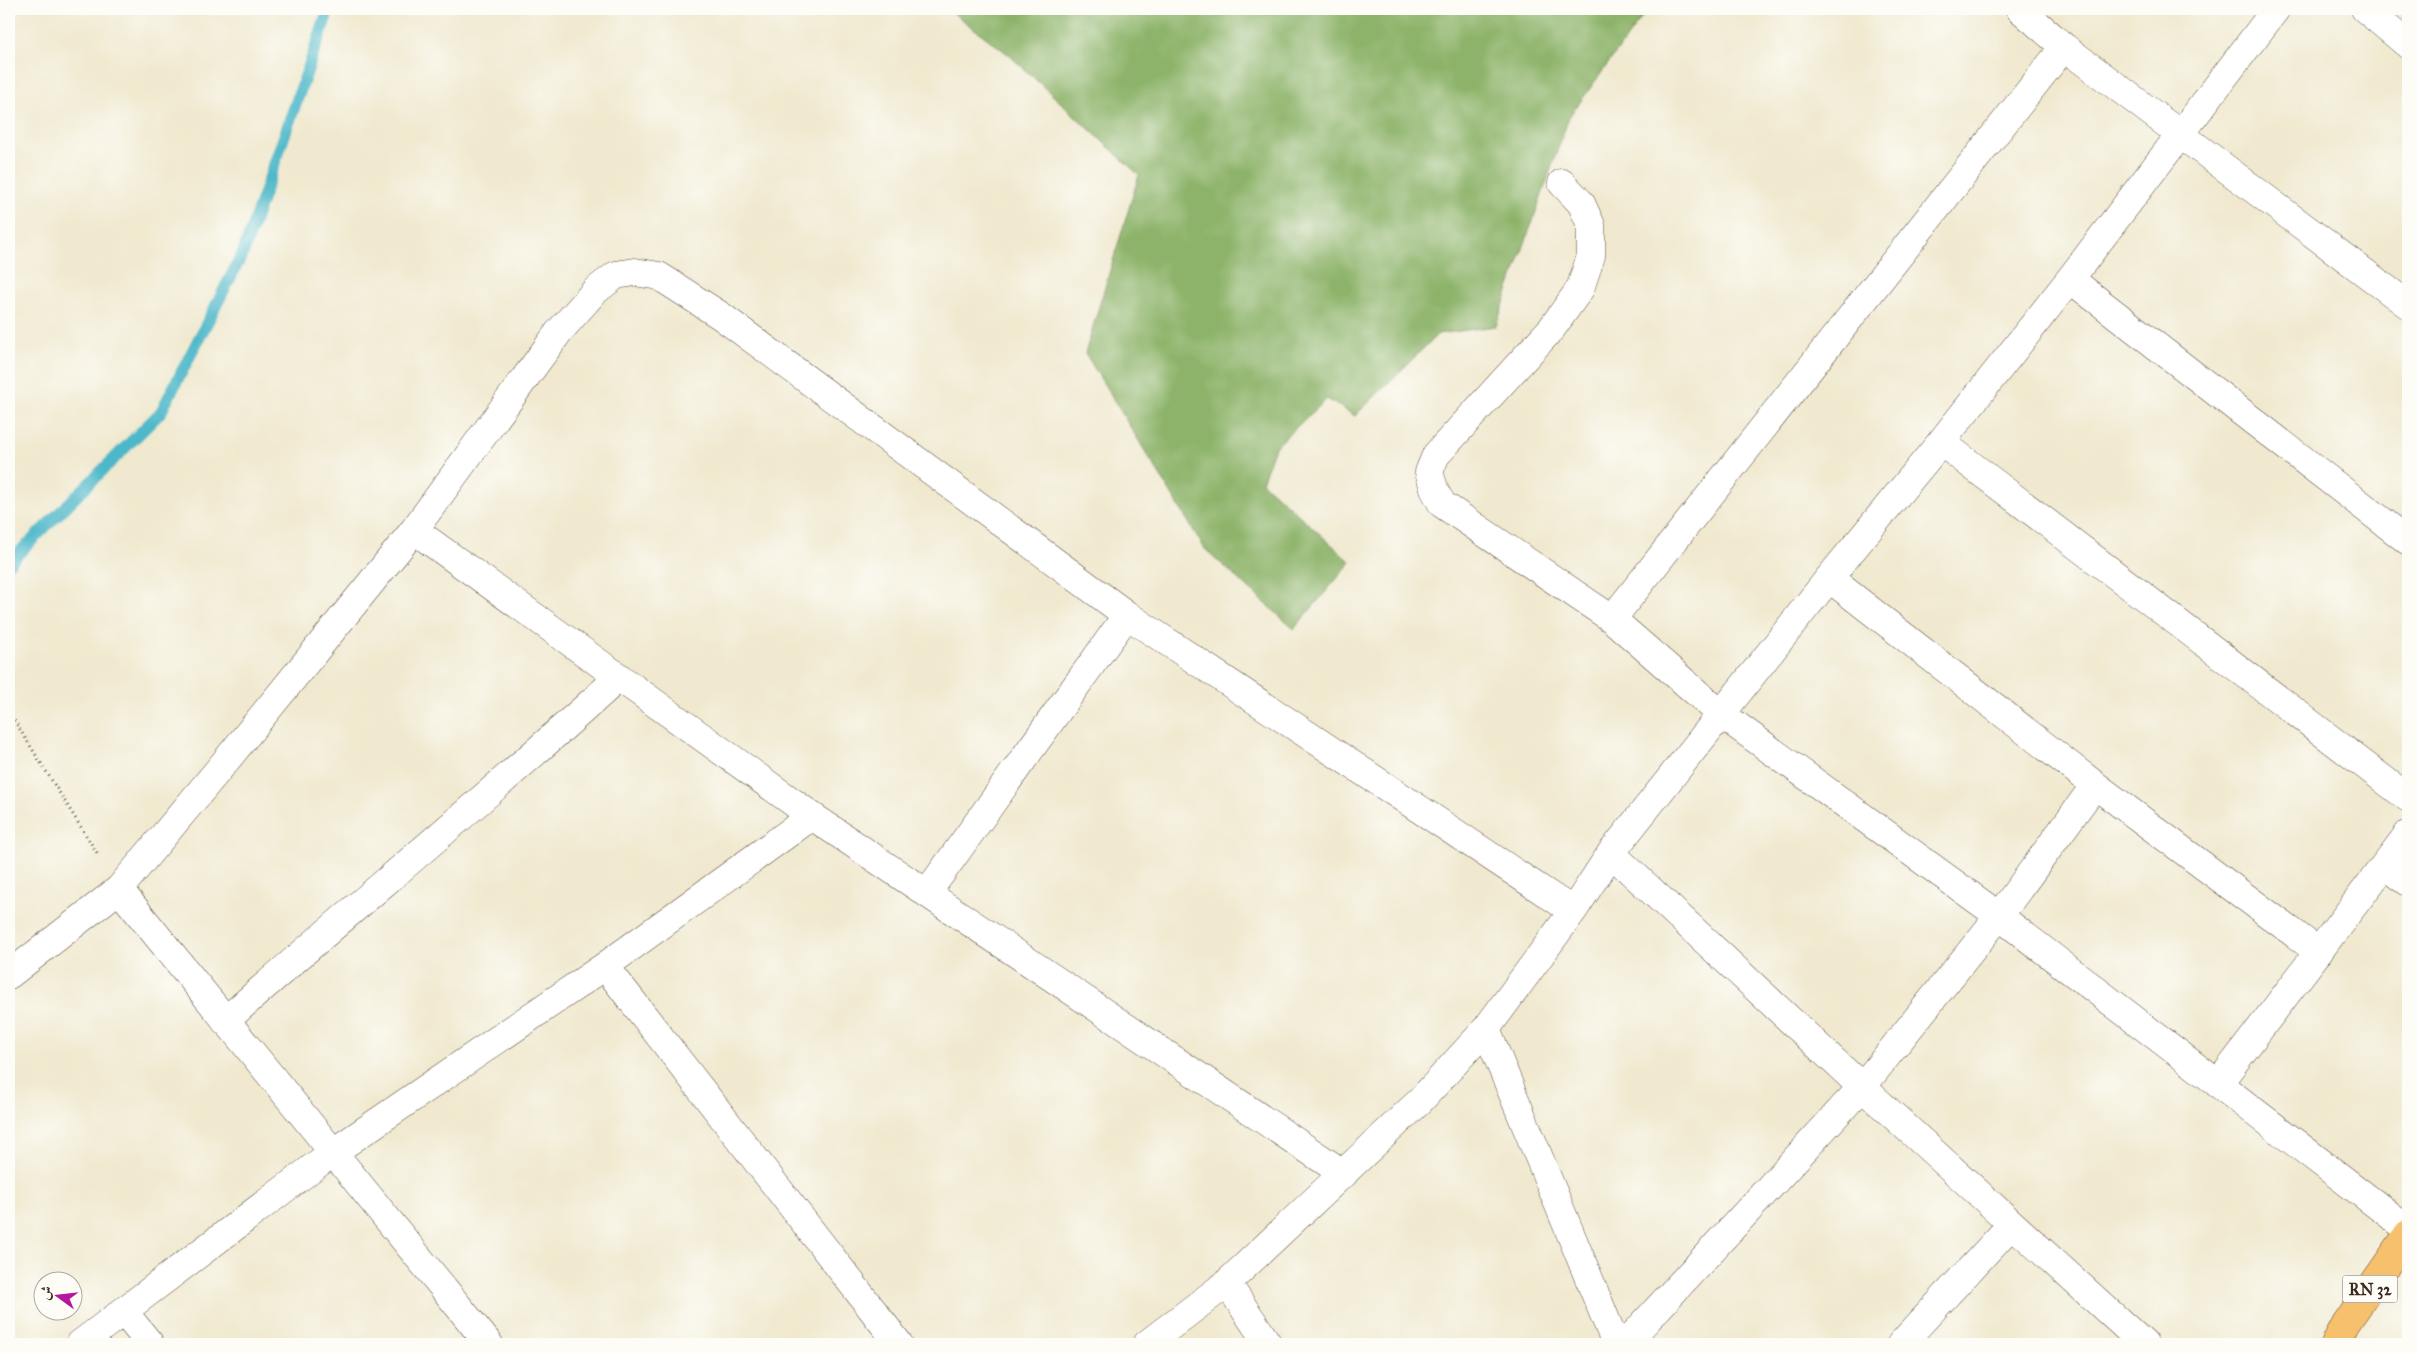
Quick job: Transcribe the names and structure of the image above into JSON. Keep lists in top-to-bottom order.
{
  "streets": {
    "main road": ["RN 32"]
  },
  "north": "left"
}
